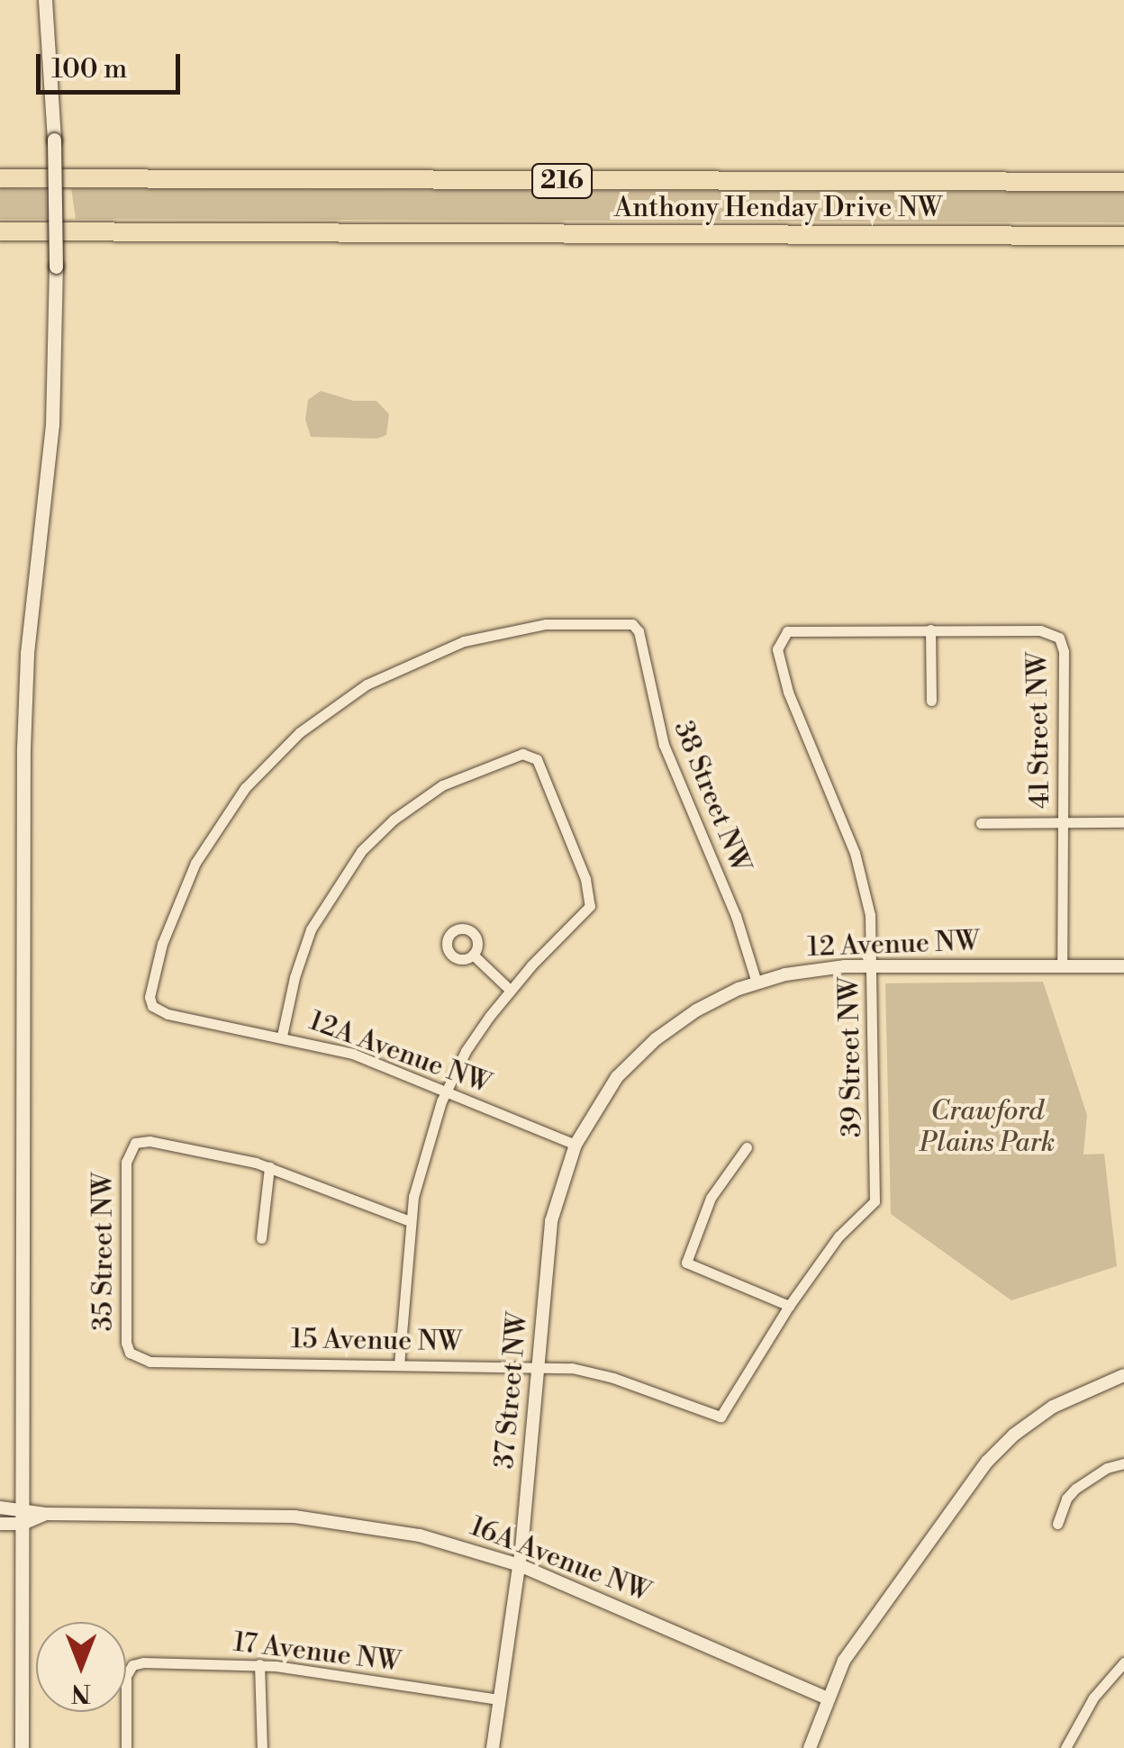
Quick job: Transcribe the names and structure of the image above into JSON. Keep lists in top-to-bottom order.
{
  "streets": {
    "highway": ["216", "Anthony Henday Drive NW"],
    "street": [
      "41 Street NW",
      "38 Street NW",
      "12 Avenue NW",
      "12A Avenue NW",
      "39 Street NW",
      "35 Street NW",
      "15 Avenue NW",
      "37 Street NW",
      "16A Avenue NW",
      "17 Avenue NW"
    ]
  },
  "crossings": [
    ["41 Street NW", "12 Avenue NW"],
    ["41 Street NW", "39 Street NW"],
    ["38 Street NW", "12 Avenue NW"],
    ["38 Street NW", "12A Avenue NW"],
    ["12 Avenue NW", "39 Street NW"],
    ["12 Avenue NW", "37 Street NW"],
    ["12A Avenue NW", "37 Street NW"],
    ["39 Street NW", "15 Avenue NW"],
    ["35 Street NW", "15 Avenue NW"],
    ["15 Avenue NW", "37 Street NW"],
    ["37 Street NW", "16A Avenue NW"],
    ["37 Street NW", "17 Avenue NW"]
  ],
  "parks": ["Crawford Plains Park"],
  "scale_bar": "100 m",
  "north": "bottom"
}
